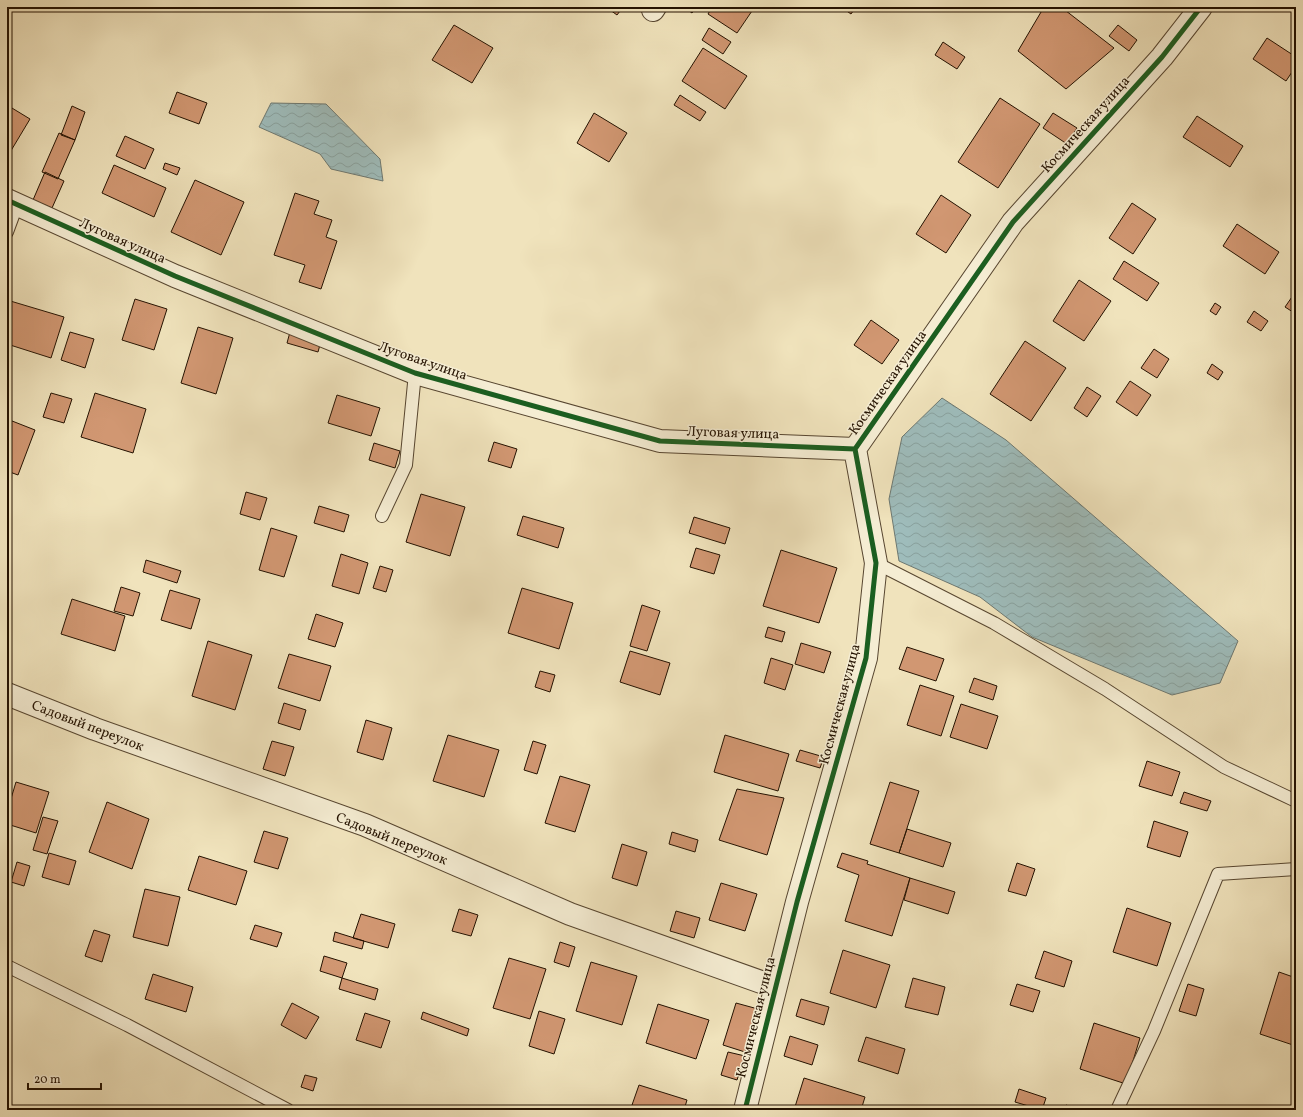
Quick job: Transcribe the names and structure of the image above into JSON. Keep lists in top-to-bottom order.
{
  "streets": {
    "street": ["Космическая улица", "Луговая улица", "Садовый переулок"]
  },
  "crossings": [
    ["Космическая улица", "Луговая улица"],
    ["Космическая улица", "Садовый переулок"]
  ],
  "scale_bar": "20 m"
}
